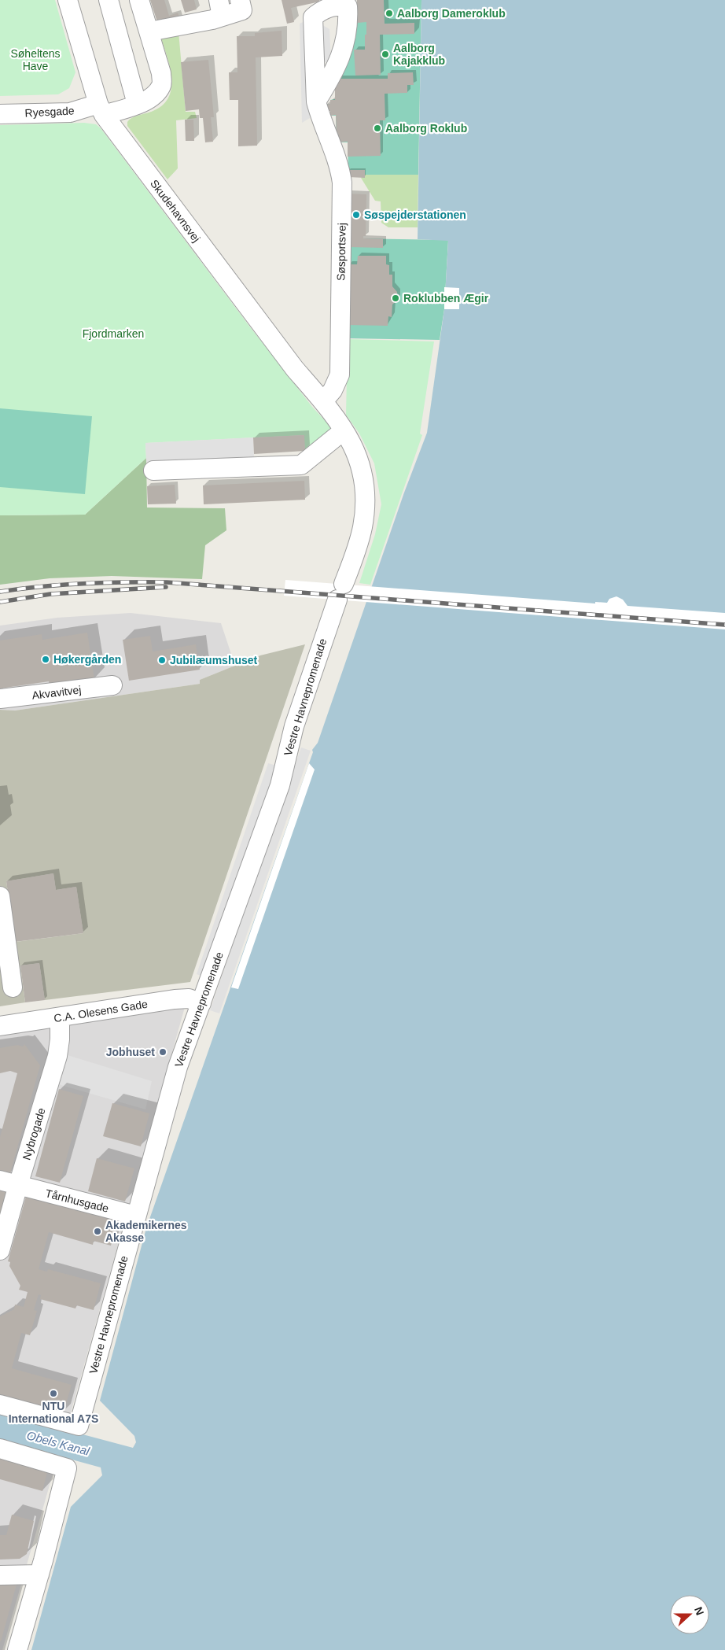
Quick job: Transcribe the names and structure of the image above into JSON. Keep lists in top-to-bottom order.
{
  "streets": {
    "street": [
      "Ryesgade",
      "Skudehavnsvej",
      "Søsportsvej",
      "Akvavitvej",
      "Vestre Havnepromenade",
      "C.A. Olesens Gade",
      "Nybrogade",
      "Tårnhusgade"
    ]
  },
  "crossings": [
    ["Ryesgade", "Skudehavnsvej"],
    ["Skudehavnsvej", "Søsportsvej"],
    ["Skudehavnsvej", "Vestre Havnepromenade"],
    ["Søsportsvej", "Vestre Havnepromenade"],
    ["Vestre Havnepromenade", "C.A. Olesens Gade"],
    ["Vestre Havnepromenade", "Tårnhusgade"],
    ["C.A. Olesens Gade", "Nybrogade"],
    ["Nybrogade", "Tårnhusgade"]
  ],
  "water": ["Obels Kanal"],
  "parks": ["Søheltens Have", "Fjordmarken"],
  "places": [
    "Aalborg Dameroklub",
    "Aalborg Kajakklub",
    "Aalborg Roklub",
    "Søspejderstationen",
    "Roklubben Ægir",
    "Høkergården",
    "Jubilæumshuset",
    "Jobhuset",
    "Akademikernes Akasse",
    "NTU International A7S"
  ],
  "north": "right"
}
